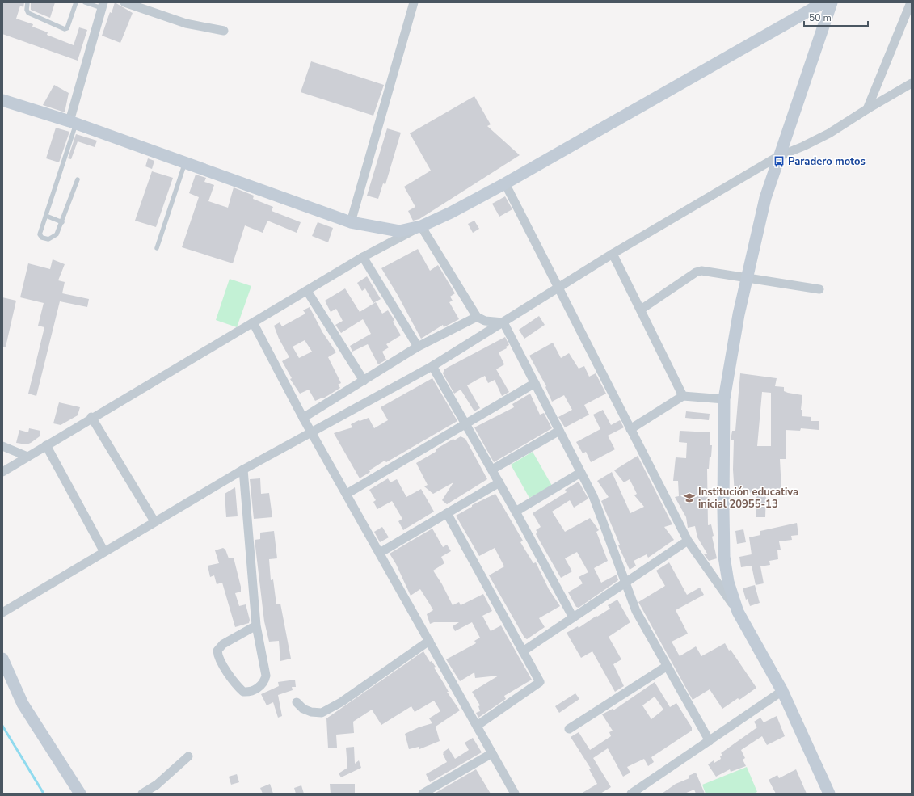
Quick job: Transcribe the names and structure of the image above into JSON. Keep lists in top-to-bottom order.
{
  "places": {
    "bus stop": ["Paradero motos"],
    "school or university": ["Institución educativa inicial 20955-13"]
  },
  "scale_bar": "50 m"
}
